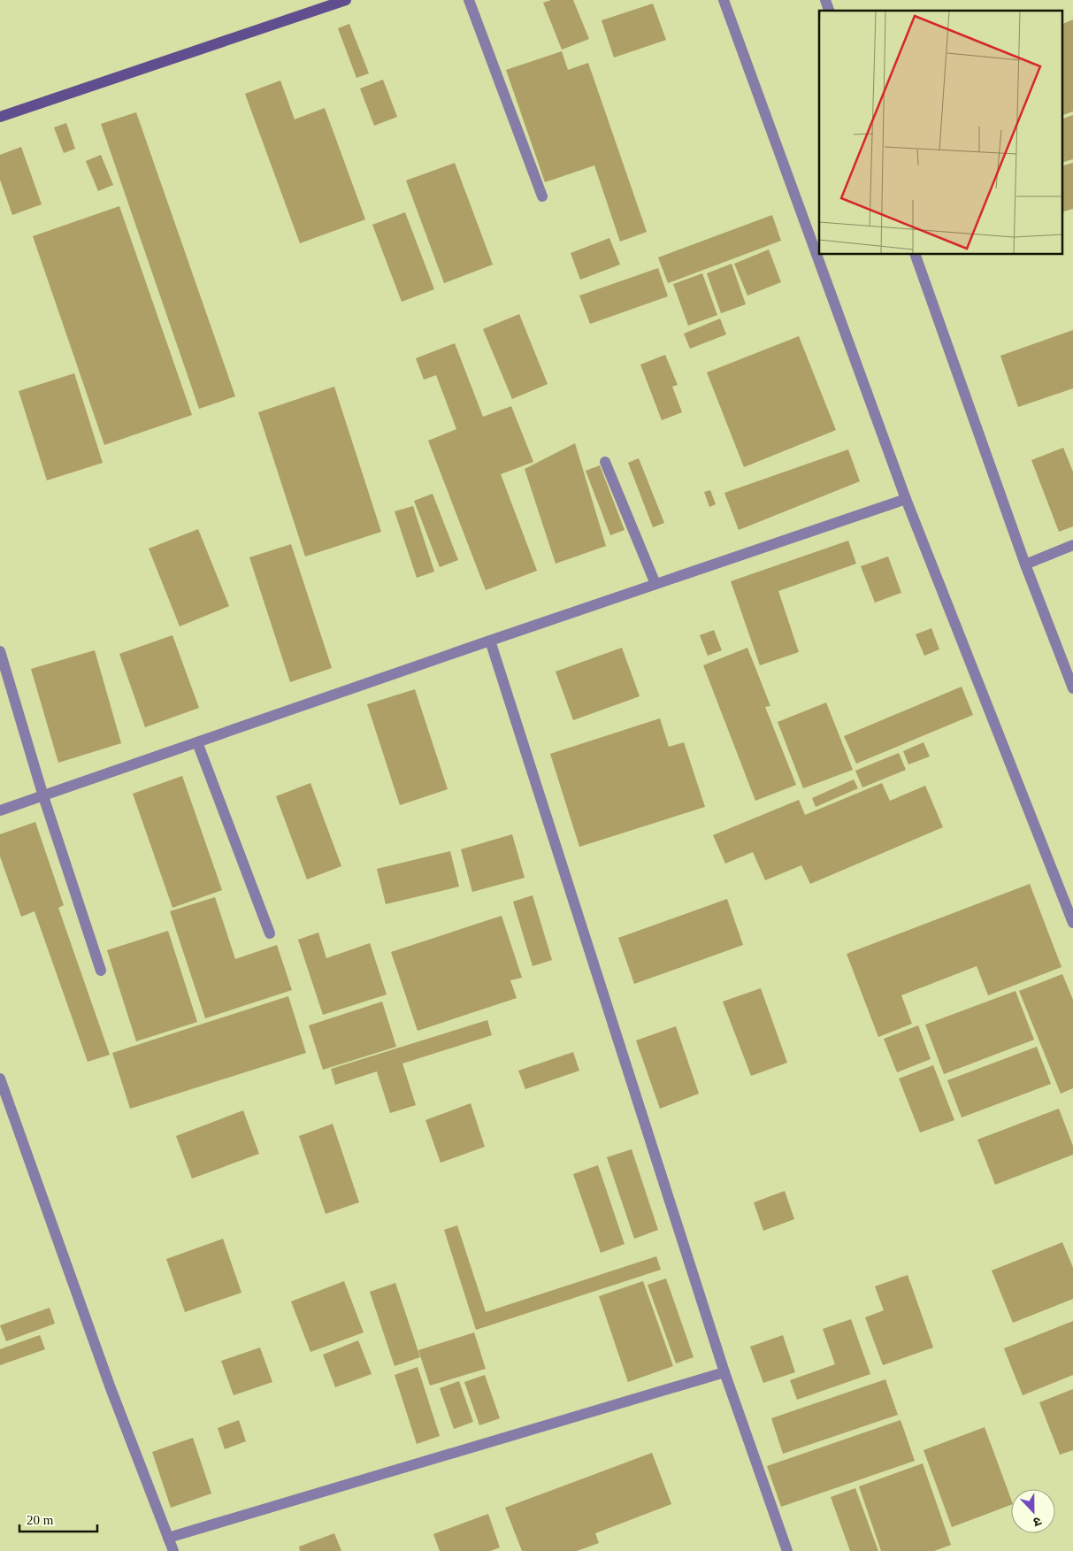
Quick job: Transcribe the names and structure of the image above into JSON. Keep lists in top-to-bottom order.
{
  "scale_bar": "20 m",
  "north": "bottom"
}
